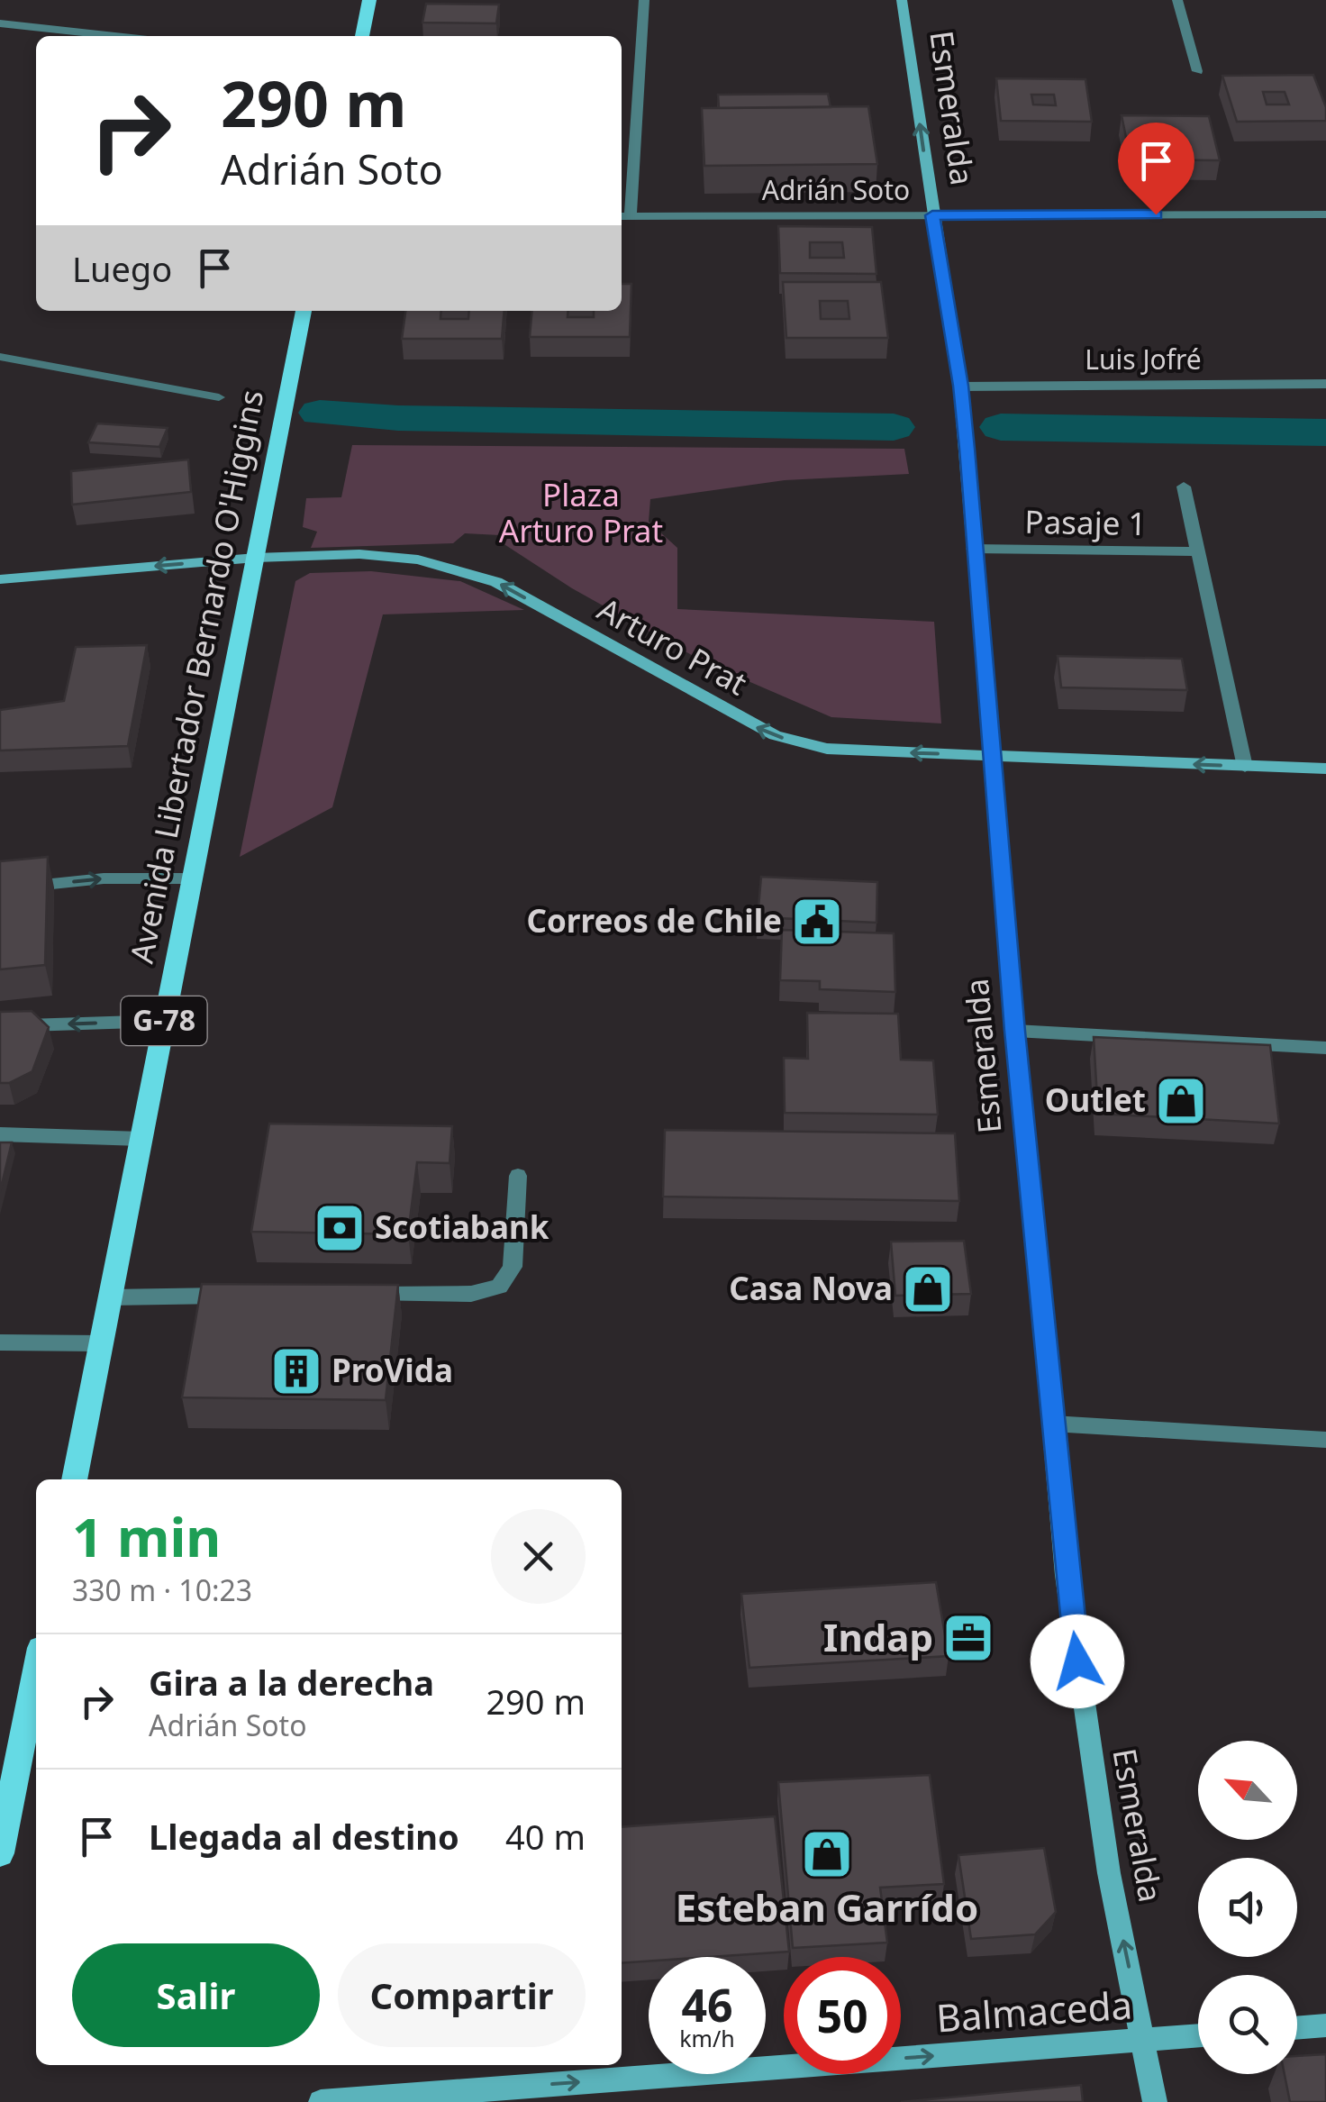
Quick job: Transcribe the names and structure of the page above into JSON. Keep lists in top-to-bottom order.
{
  "streets": {
    "main road": [
      "Esmeralda",
      "Arturo Prat",
      "Avenida Libertador Bernardo O'Higgins",
      "G-78",
      "Balmaceda"
    ],
    "street": ["Adrián Soto", "Luis Jofré", "Pasaje 1"]
  },
  "crossings": [
    ["Esmeralda", "Adrián Soto"],
    ["Esmeralda", "Luis Jofré"],
    ["Esmeralda", "Pasaje 1"],
    ["Esmeralda", "Arturo Prat"],
    ["Esmeralda", "Balmaceda"],
    ["Pasaje 1", "Arturo Prat"],
    ["Arturo Prat", "Avenida Libertador Bernardo O'Higgins"]
  ],
  "one_way": ["Esmeralda", "Arturo Prat", "Balmaceda"],
  "parks": ["Plaza Arturo Prat"],
  "places": {
    "public building": ["Correos de Chile"],
    "shop": ["Outlet", "Casa Nova", "Esteban Garrído"],
    "bank": ["Scotiabank"],
    "building": ["ProVida"],
    "office": ["Indap"]
  },
  "north": "top left",
  "page": {
    "turn": ["290 m", "Adrián Soto"],
    "then": "Luego",
    "heading": ["1 min", "330 m · 10:23"],
    "list": [
      {
        "name": "Gira a la derecha",
        "note": "Adrián Soto",
        "value": "290 m"
      },
      {
        "name": "Llegada al destino",
        "value": "40 m"
      }
    ],
    "buttons": ["Salir", "Compartir"],
    "speed": "46 km/h",
    "limit": "50"
  }
}
